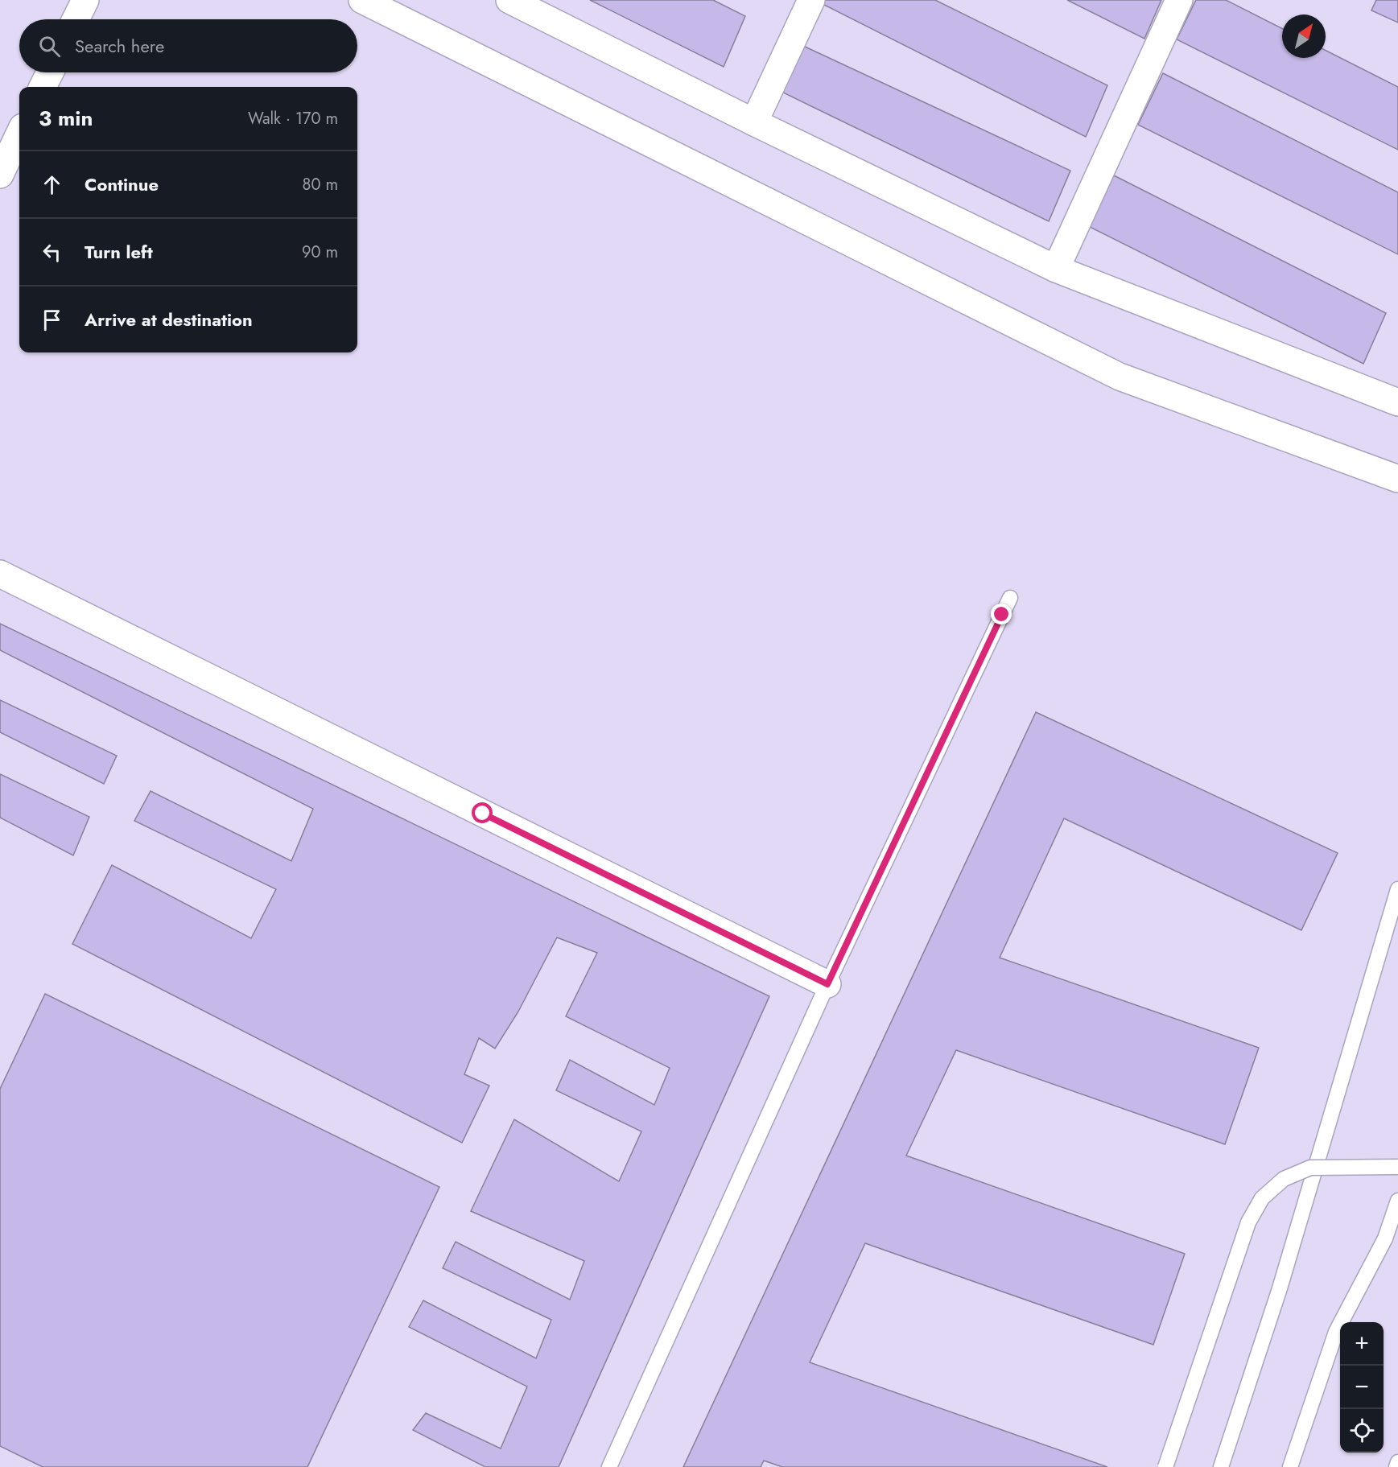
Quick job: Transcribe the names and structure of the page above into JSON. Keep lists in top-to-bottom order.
{
  "north": "top right",
  "page": {
    "search": "Search here",
    "heading": ["3 min", "Walk · 170 m"],
    "list": [
      ["Continue", "80 m"],
      ["Turn left", "90 m"],
      "Arrive at destination"
    ],
    "map_buttons": ["+", "−"]
  }
}
